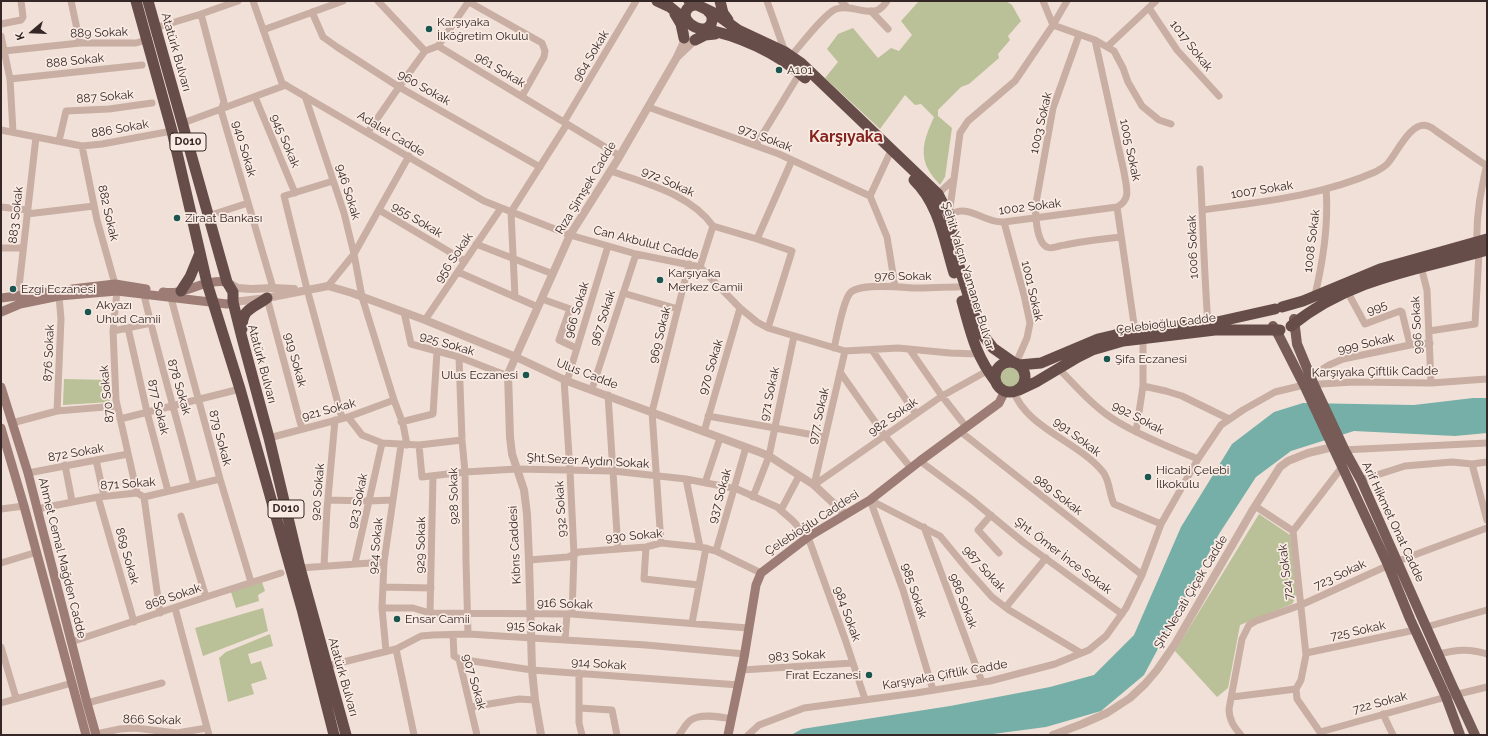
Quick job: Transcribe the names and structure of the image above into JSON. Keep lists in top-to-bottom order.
{
  "streets": {
    "highway": [
      "Atatürk Bulvarı",
      "D010",
      "Şehit Yalçın Yamaner Bulvar",
      "Çelebioğlu Cadde"
    ],
    "main road": ["Arif Hikmet Onat Cadde", "Çelebioğlu Caddesi", "Ahmet Cemal Mağden Cadde"],
    "street": [
      "889 Sokak",
      "1017 Sokak",
      "964 Sokak",
      "888 Sokak",
      "961 Sokak",
      "960 Sokak",
      "887 Sokak",
      "1003 Sokak",
      "886 Sokak",
      "Adalet Cadde",
      "973 Sokak",
      "945 Sokak",
      "940 Sokak",
      "1005 Sokak",
      "972 Sokak",
      "Rıza Şimşek Cadde",
      "1007 Sokak",
      "946 Sokak",
      "1002 Sokak",
      "882 Sokak",
      "883 Sokak",
      "955 Sokak",
      "1008 Sokak",
      "Can Akbulut Cadde",
      "1006 Sokak",
      "956 Sokak",
      "976 Sokak",
      "1001 Sokak",
      "995",
      "966 Sokak",
      "967 Sokak",
      "996 Sokak",
      "969 Sokak",
      "925 Sokak",
      "999 Sokak",
      "876 Sokak",
      "919 Sokak",
      "970 Sokak",
      "Karşıyaka Çiftlik Cadde",
      "Ulus Cadde",
      "878 Sokak",
      "870 Sokak",
      "971 Sokak",
      "877 Sokak",
      "921 Sokak",
      "977. Sokak",
      "982 Sokak",
      "992 Sokak",
      "991 Sokak",
      "879 Sokak",
      "872 Sokak",
      "Şht.Sezer Aydın Sokak",
      "871 Sokak",
      "920 Sokak",
      "989 Sokak",
      "928 Sokak",
      "937 Sokak",
      "923 Sokak",
      "932 Sokak",
      "930 Sokak",
      "929 Sokak",
      "Kıbrıs Caddesi",
      "924 Sokak",
      "869 Sokak",
      "Şht. Ömer İnce Sokak",
      "987 Sokak",
      "724 Sokak",
      "723 Sokak",
      "985 Sokak",
      "Şht.Necati Çiçek Cadde",
      "868 Sokak",
      "986 Sokak",
      "916 Sokak",
      "984 Sokak",
      "915 Sokak",
      "725 Sokak",
      "983 Sokak",
      "914 Sokak",
      "907 Sokak",
      "722 Sokak",
      "866 Sokak"
    ]
  },
  "crossings": [
    ["889 Sokak", "Atatürk Bulvarı"],
    ["Atatürk Bulvarı", "886 Sokak"],
    ["Atatürk Bulvarı", "Ulus Cadde"],
    ["Atatürk Bulvarı", "921 Sokak"],
    ["Atatürk Bulvarı", "915 Sokak"],
    ["964 Sokak", "961 Sokak"],
    ["964 Sokak", "960 Sokak"],
    ["964 Sokak", "Adalet Cadde"],
    ["961 Sokak", "Rıza Şimşek Cadde"],
    ["887 Sokak", "886 Sokak"],
    ["1003 Sokak", "1002 Sokak"],
    ["886 Sokak", "882 Sokak"],
    ["886 Sokak", "883 Sokak"],
    ["Adalet Cadde", "Rıza Şimşek Cadde"],
    ["Adalet Cadde", "946 Sokak"],
    ["Adalet Cadde", "Can Akbulut Cadde"],
    ["Adalet Cadde", "956 Sokak"],
    ["973 Sokak", "Rıza Şimşek Cadde"],
    ["945 Sokak", "920 Sokak"],
    ["940 Sokak", "Ulus Cadde"],
    ["1005 Sokak", "1002 Sokak"],
    ["972 Sokak", "Rıza Şimşek Cadde"],
    ["Rıza Şimşek Cadde", "Can Akbulut Cadde"],
    ["Rıza Şimşek Cadde", "Şehit Yalçın Yamaner Bulvar"],
    ["Rıza Şimşek Cadde", "Ulus Cadde"],
    ["Rıza Şimşek Cadde", "Kıbrıs Caddesi"],
    ["1007 Sokak", "1008 Sokak"],
    ["1007 Sokak", "1006 Sokak"],
    ["946 Sokak", "Ulus Cadde"],
    ["946 Sokak", "924 Sokak"],
    ["1002 Sokak", "Şehit Yalçın Yamaner Bulvar"],
    ["1002 Sokak", "1001 Sokak"],
    ["882 Sokak", "870 Sokak"],
    ["955 Sokak", "956 Sokak"],
    ["1008 Sokak", "Çelebioğlu Cadde"],
    ["Can Akbulut Cadde", "976 Sokak"],
    ["Can Akbulut Cadde", "Şehit Yalçın Yamaner Bulvar"],
    ["Can Akbulut Cadde", "966 Sokak"],
    ["Can Akbulut Cadde", "967 Sokak"],
    ["Can Akbulut Cadde", "969 Sokak"],
    ["Can Akbulut Cadde", "970 Sokak"],
    ["Can Akbulut Cadde", "971 Sokak"],
    ["Can Akbulut Cadde", "977. Sokak"],
    ["Can Akbulut Cadde", "989 Sokak"],
    ["1006 Sokak", "Çelebioğlu Cadde"],
    ["956 Sokak", "Ulus Cadde"],
    ["976 Sokak", "Şehit Yalçın Yamaner Bulvar"],
    ["Şehit Yalçın Yamaner Bulvar", "1001 Sokak"],
    ["Şehit Yalçın Yamaner Bulvar", "Çelebioğlu Cadde"],
    ["Şehit Yalçın Yamaner Bulvar", "982 Sokak"],
    ["Şehit Yalçın Yamaner Bulvar", "991 Sokak"],
    ["Şehit Yalçın Yamaner Bulvar", "Çelebioğlu Caddesi"],
    ["1001 Sokak", "Çelebioğlu Cadde"],
    ["1001 Sokak", "991 Sokak"],
    ["1001 Sokak", "Çelebioğlu Caddesi"],
    ["995", "999 Sokak"],
    ["966 Sokak", "Ulus Cadde"],
    ["966 Sokak", "932 Sokak"],
    ["967 Sokak", "Ulus Cadde"],
    ["Çelebioğlu Cadde", "992 Sokak"],
    ["Çelebioğlu Cadde", "991 Sokak"],
    ["Çelebioğlu Cadde", "Arif Hikmet Onat Cadde"],
    ["Çelebioğlu Cadde", "Çelebioğlu Caddesi"],
    ["996 Sokak", "999 Sokak"],
    ["996 Sokak", "Karşıyaka Çiftlik Cadde"],
    ["969 Sokak", "Ulus Cadde"],
    ["969 Sokak", "Şht.Sezer Aydın Sokak"],
    ["969 Sokak", "930 Sokak"],
    ["925 Sokak", "Ulus Cadde"],
    ["925 Sokak", "928 Sokak"],
    ["925 Sokak", "Kıbrıs Caddesi"],
    ["999 Sokak", "Karşıyaka Çiftlik Cadde"],
    ["999 Sokak", "Arif Hikmet Onat Cadde"],
    ["919 Sokak", "Ulus Cadde"],
    ["919 Sokak", "921 Sokak"],
    ["970 Sokak", "Ulus Cadde"],
    ["Karşıyaka Çiftlik Cadde", "992 Sokak"],
    ["Karşıyaka Çiftlik Cadde", "991 Sokak"],
    ["Karşıyaka Çiftlik Cadde", "989 Sokak"],
    ["Karşıyaka Çiftlik Cadde", "Arif Hikmet Onat Cadde"],
    ["Karşıyaka Çiftlik Cadde", "Şht. Ömer İnce Sokak"],
    ["Karşıyaka Çiftlik Cadde", "987 Sokak"],
    ["Karşıyaka Çiftlik Cadde", "985 Sokak"],
    ["Karşıyaka Çiftlik Cadde", "986 Sokak"],
    ["Karşıyaka Çiftlik Cadde", "984 Sokak"],
    ["Ulus Cadde", "971 Sokak"],
    ["Ulus Cadde", "977. Sokak"],
    ["Ulus Cadde", "982 Sokak"],
    ["Ulus Cadde", "920 Sokak"],
    ["Ulus Cadde", "937 Sokak"],
    ["Ulus Cadde", "932 Sokak"],
    ["Ulus Cadde", "Çelebioğlu Caddesi"],
    ["Ulus Cadde", "Kıbrıs Caddesi"],
    ["Ulus Cadde", "924 Sokak"],
    ["878 Sokak", "871 Sokak"],
    ["870 Sokak", "872 Sokak"],
    ["870 Sokak", "871 Sokak"],
    ["971 Sokak", "Şht.Sezer Aydın Sokak"],
    ["877 Sokak", "871 Sokak"],
    ["921 Sokak", "920 Sokak"],
    ["921 Sokak", "924 Sokak"],
    ["977. Sokak", "982 Sokak"],
    ["982 Sokak", "989 Sokak"],
    ["991 Sokak", "Çelebioğlu Caddesi"],
    ["879 Sokak", "871 Sokak"],
    ["879 Sokak", "868 Sokak"],
    ["872 Sokak", "869 Sokak"],
    ["872 Sokak", "Ahmet Cemal Mağden Cadde"],
    ["Şht.Sezer Aydın Sokak", "928 Sokak"],
    ["Şht.Sezer Aydın Sokak", "937 Sokak"],
    ["Şht.Sezer Aydın Sokak", "932 Sokak"],
    ["Şht.Sezer Aydın Sokak", "Çelebioğlu Caddesi"],
    ["Şht.Sezer Aydın Sokak", "929 Sokak"],
    ["Şht.Sezer Aydın Sokak", "Kıbrıs Caddesi"],
    ["Şht.Sezer Aydın Sokak", "984 Sokak"],
    ["871 Sokak", "869 Sokak"],
    ["871 Sokak", "Ahmet Cemal Mağden Cadde"],
    ["989 Sokak", "Çelebioğlu Caddesi"],
    ["928 Sokak", "916 Sokak"],
    ["928 Sokak", "915 Sokak"],
    ["937 Sokak", "930 Sokak"],
    ["932 Sokak", "930 Sokak"],
    ["932 Sokak", "916 Sokak"],
    ["932 Sokak", "915 Sokak"],
    ["Arif Hikmet Onat Cadde", "724 Sokak"],
    ["Arif Hikmet Onat Cadde", "723 Sokak"],
    ["Arif Hikmet Onat Cadde", "Şht.Necati Çiçek Cadde"],
    ["Arif Hikmet Onat Cadde", "725 Sokak"],
    ["Arif Hikmet Onat Cadde", "722 Sokak"],
    ["Çelebioğlu Caddesi", "930 Sokak"],
    ["Çelebioğlu Caddesi", "Şht. Ömer İnce Sokak"],
    ["Çelebioğlu Caddesi", "987 Sokak"],
    ["Çelebioğlu Caddesi", "985 Sokak"],
    ["Çelebioğlu Caddesi", "916 Sokak"],
    ["Çelebioğlu Caddesi", "984 Sokak"],
    ["Çelebioğlu Caddesi", "915 Sokak"],
    ["Çelebioğlu Caddesi", "983 Sokak"],
    ["Çelebioğlu Caddesi", "914 Sokak"],
    ["930 Sokak", "Kıbrıs Caddesi"],
    ["929 Sokak", "916 Sokak"],
    ["Kıbrıs Caddesi", "916 Sokak"],
    ["Kıbrıs Caddesi", "915 Sokak"],
    ["Kıbrıs Caddesi", "914 Sokak"],
    ["924 Sokak", "916 Sokak"],
    ["924 Sokak", "915 Sokak"],
    ["869 Sokak", "868 Sokak"],
    ["Ahmet Cemal Mağden Cadde", "868 Sokak"],
    ["Ahmet Cemal Mağden Cadde", "866 Sokak"],
    ["987 Sokak", "985 Sokak"],
    ["987 Sokak", "986 Sokak"],
    ["724 Sokak", "723 Sokak"],
    ["724 Sokak", "725 Sokak"],
    ["984 Sokak", "983 Sokak"],
    ["915 Sokak", "907 Sokak"],
    ["914 Sokak", "907 Sokak"]
  ],
  "districts": ["Karşıyaka"],
  "places": [
    "Karşıyaka İlköğretim Okulu",
    "A101",
    "Ziraat Bankası",
    "Karşıyaka Merkez Camii",
    "Ezgi Eczanesi",
    "Akyazı Uhud Camii",
    "Şifa Eczanesi",
    "Ulus Eczanesi",
    "Hicabi Çelebi İlkokulu",
    "Ensar Camii",
    "Fırat Eczanesi"
  ],
  "north": "left"
}
